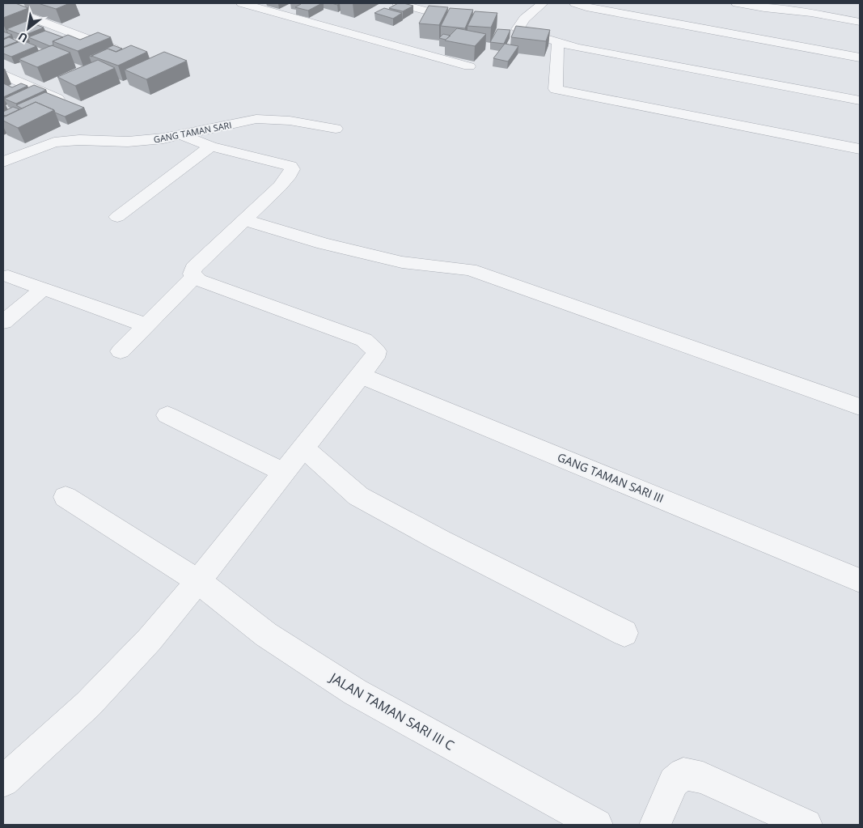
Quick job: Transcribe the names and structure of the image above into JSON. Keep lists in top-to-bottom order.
{
  "streets": {
    "street": ["GANG TAMAN SARI", "GANG TAMAN SARI III", "JALAN TAMAN SARI III C"]
  },
  "north": "bottom left"
}
